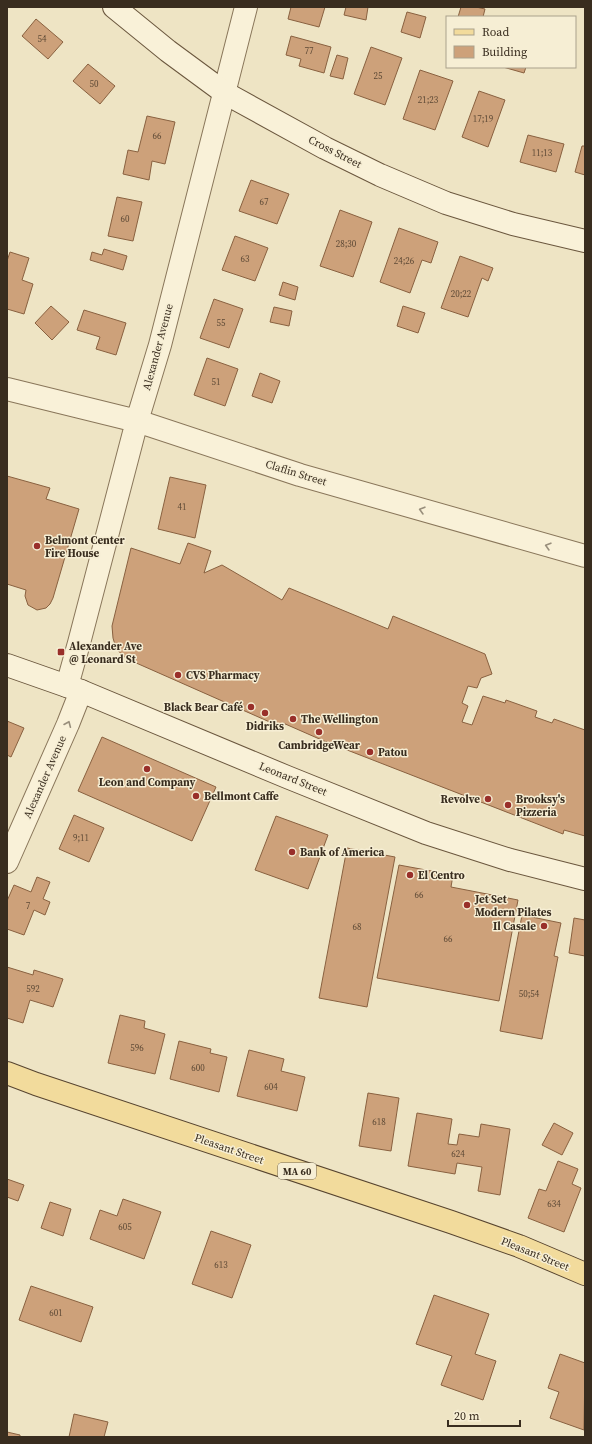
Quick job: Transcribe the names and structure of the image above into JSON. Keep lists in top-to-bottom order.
{
  "streets": {
    "main road": ["Pleasant Street", "MA 60"],
    "street": [
      "Cross Street",
      "Alexander Avenue",
      "Claflin Street",
      "Leonard Street"
    ]
  },
  "crossings": [
    ["Cross Street", "Alexander Avenue"],
    ["Alexander Avenue", "Claflin Street"],
    ["Alexander Avenue", "Leonard Street"]
  ],
  "one_way": ["Claflin Street"],
  "places": {
    "other": [
      "Belmont Center Fire House",
      "CVS Pharmacy",
      "Black Bear Café",
      "Didriks",
      "The Wellington",
      "CambridgeWear",
      "Patou",
      "Leon and Company",
      "Bellmont Caffe",
      "Revolve",
      "Brooksy's Pizzeria",
      "Bank of America",
      "El Centro",
      "Jet Set Modern Pilates",
      "Il Casale"
    ],
    "transit": ["Alexander Ave @ Leonard St"]
  },
  "house_numbers": [
    "54",
    "77",
    "25",
    "50",
    "21;23",
    "17;19",
    "66",
    "11;13",
    "67",
    "60",
    "28;30",
    "63",
    "24;26",
    "20;22",
    "55",
    "51",
    "41",
    "9;11",
    "66",
    "7",
    "68",
    "66",
    "592",
    "50;54",
    "596",
    "600",
    "604",
    "618",
    "624",
    "634",
    "605",
    "613",
    "601"
  ],
  "legend": ["Road", "Building"],
  "scale_bar": "20 m"
}
